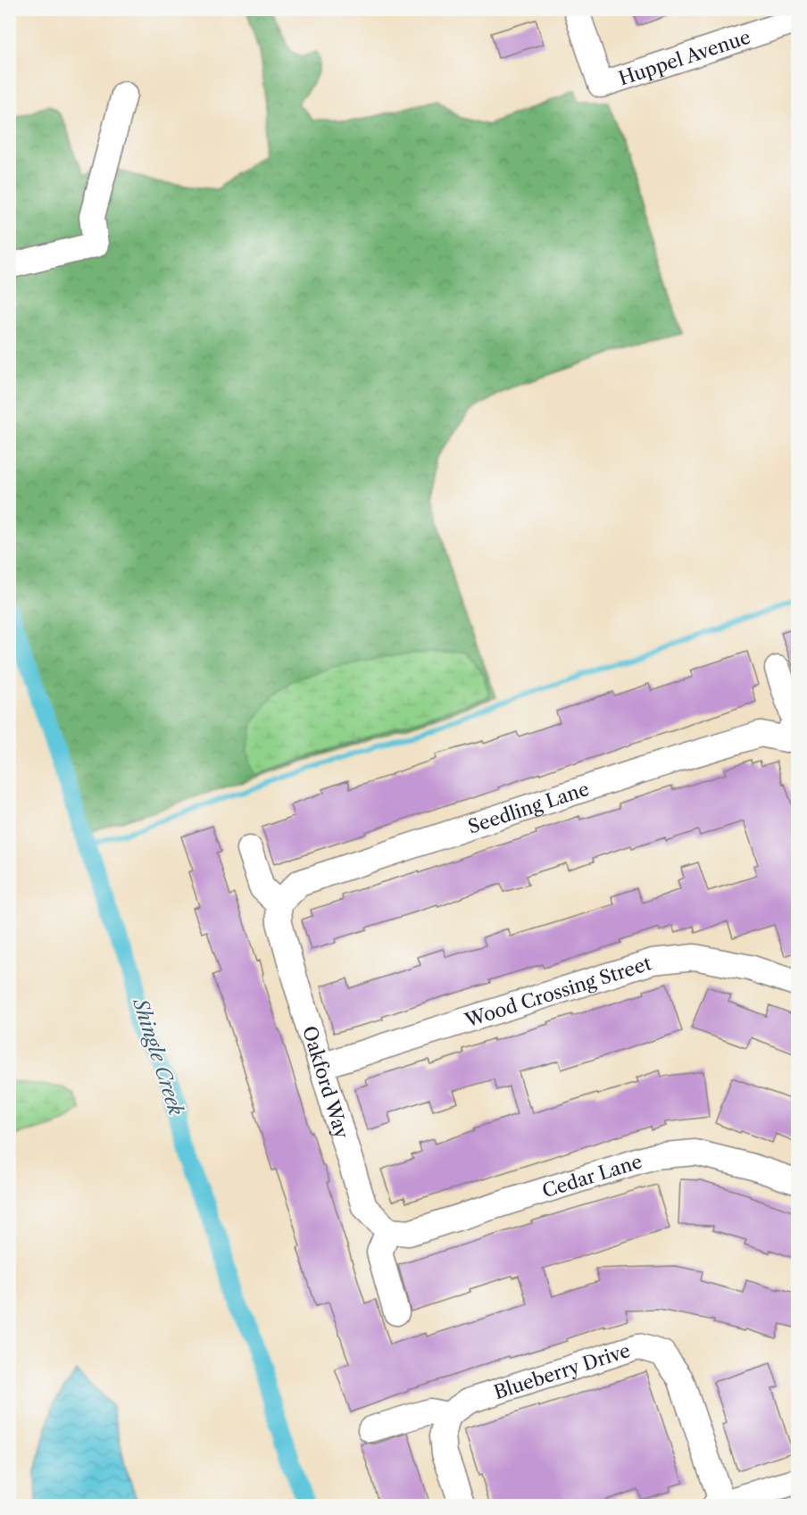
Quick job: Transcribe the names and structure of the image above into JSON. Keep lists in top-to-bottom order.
{
  "streets": {
    "street": [
      "Huppel Avenue",
      "Seedling Lane",
      "Wood Crossing Street",
      "Oakford Way",
      "Cedar Lane",
      "Blueberry Drive"
    ]
  },
  "crossings": [
    ["Seedling Lane", "Oakford Way"],
    ["Wood Crossing Street", "Oakford Way"],
    ["Oakford Way", "Cedar Lane"]
  ],
  "water": ["Shingle Creek"]
}
